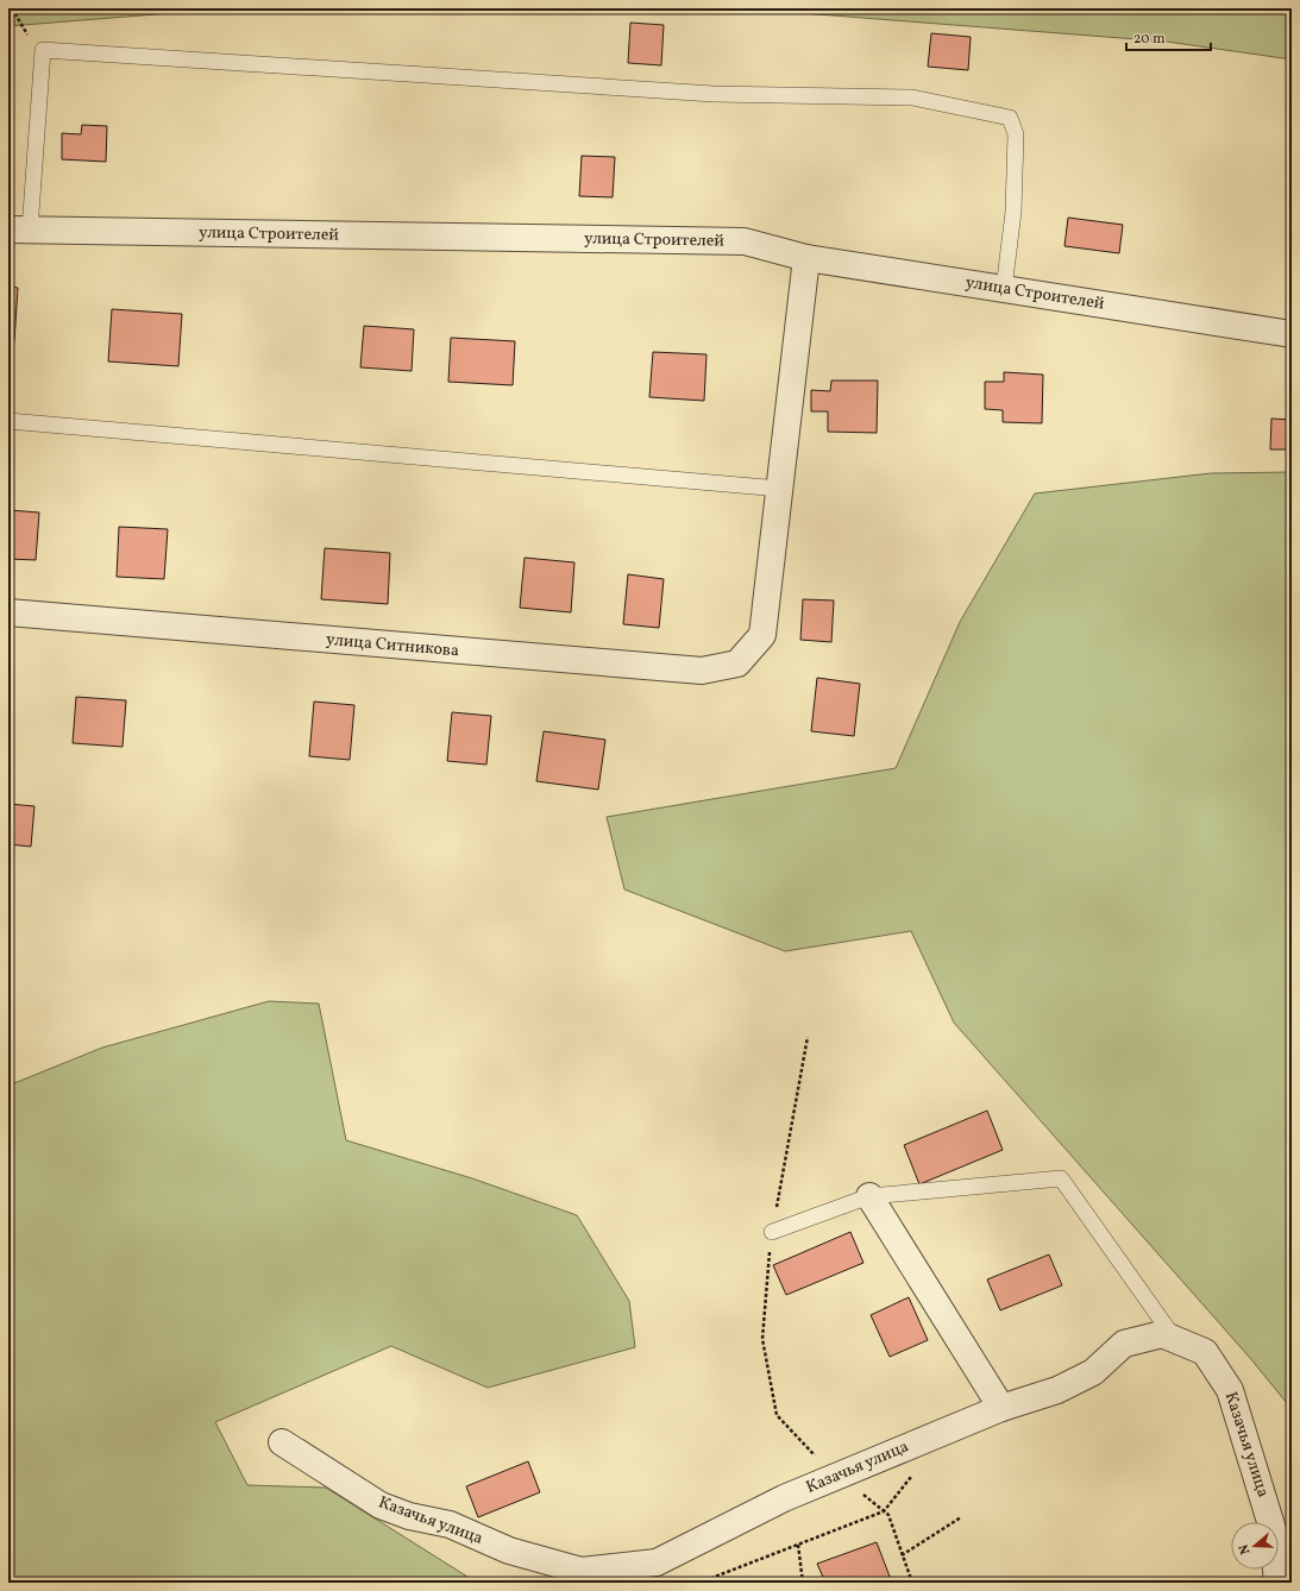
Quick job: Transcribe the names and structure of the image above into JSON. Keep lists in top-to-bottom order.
{
  "streets": {
    "street": ["улица Строителей", "улица Ситникова", "Казачья улица"]
  },
  "scale_bar": "20 m",
  "north": "left"
}
